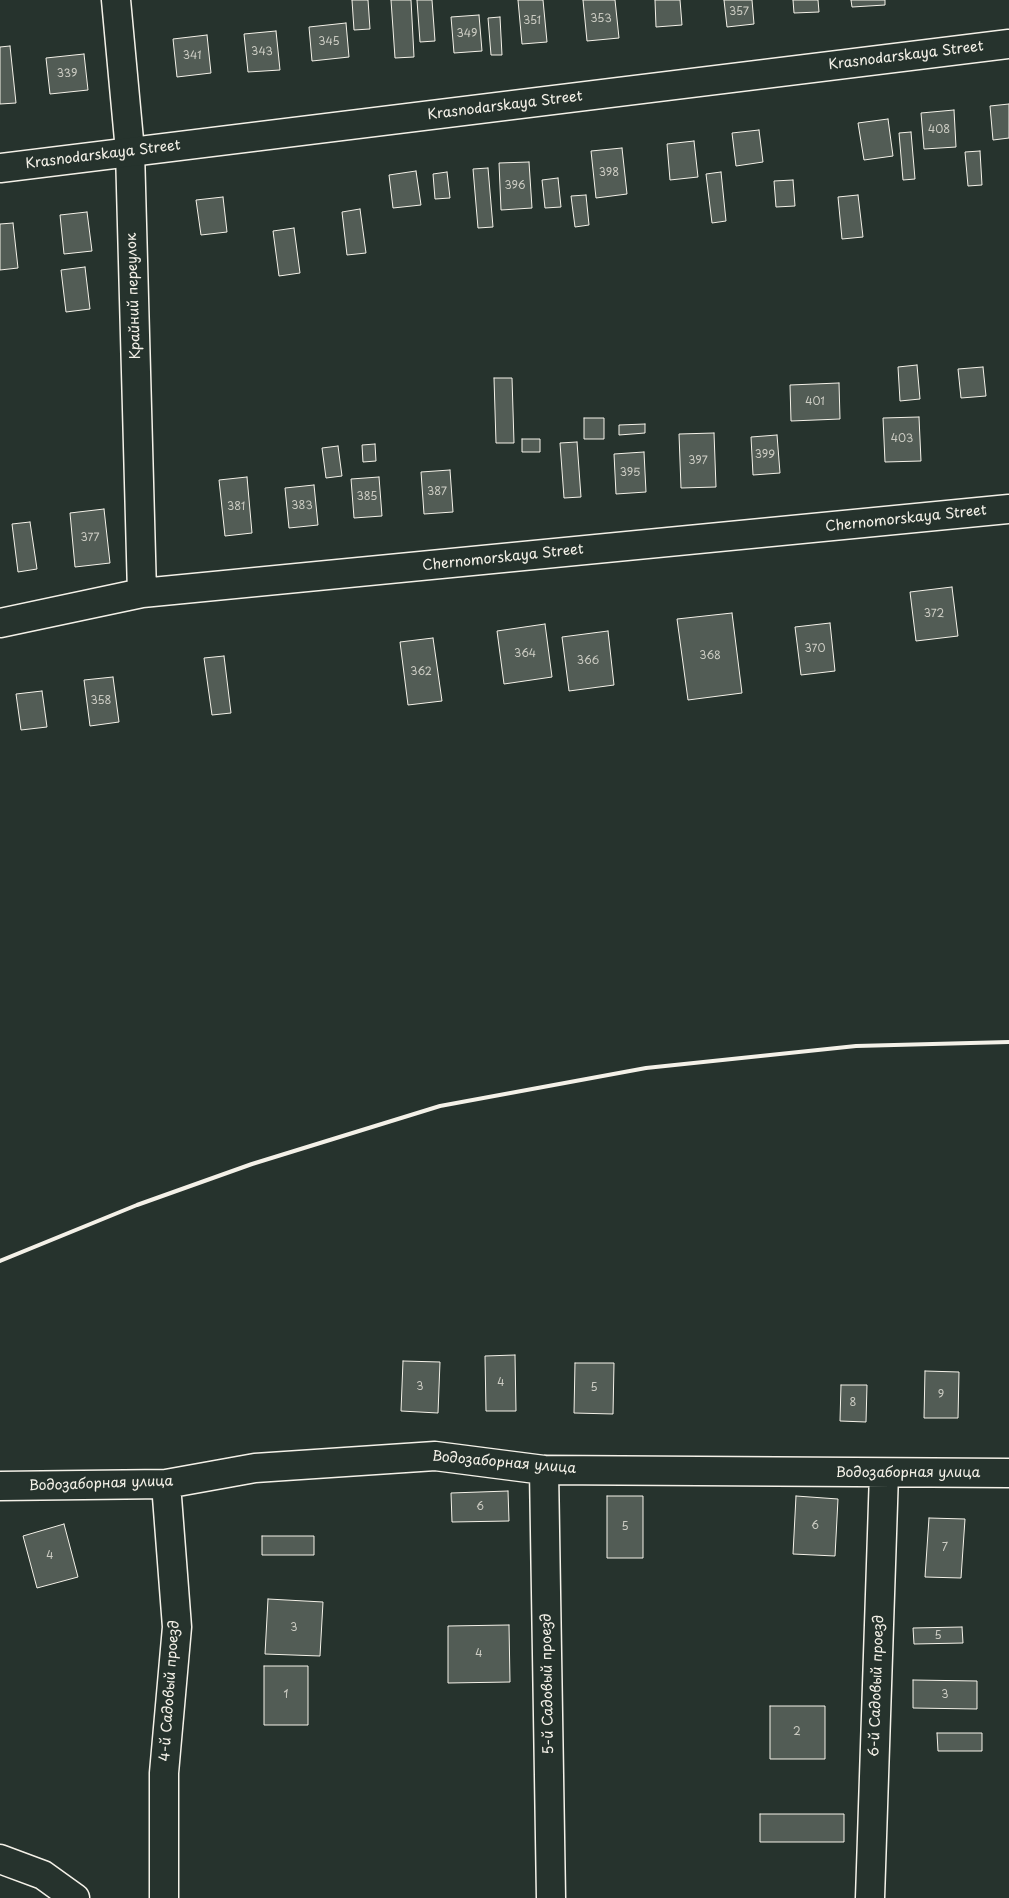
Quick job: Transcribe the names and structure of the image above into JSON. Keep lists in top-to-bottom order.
{
  "streets": {
    "street": [
      "Krasnodarskaya Street",
      "Крайний переулок",
      "Chernomorskaya Street",
      "Водозаборная улица",
      "5-й Садовый проезд",
      "6-й Садовый проезд",
      "4-й Садовый проезд"
    ]
  },
  "crossings": [
    ["Krasnodarskaya Street", "Крайний переулок"],
    ["Крайний переулок", "Chernomorskaya Street"],
    ["Водозаборная улица", "5-й Садовый проезд"],
    ["Водозаборная улица", "6-й Садовый проезд"],
    ["Водозаборная улица", "4-й Садовый проезд"]
  ],
  "house_numbers": [
    "357",
    "353",
    "351",
    "349",
    "345",
    "343",
    "341",
    "339",
    "408",
    "398",
    "396",
    "401",
    "403",
    "399",
    "397",
    "395",
    "387",
    "385",
    "383",
    "381",
    "377",
    "372",
    "370",
    "364",
    "368",
    "366",
    "362",
    "358",
    "4",
    "3",
    "5",
    "9",
    "8",
    "6",
    "6",
    "5",
    "7",
    "4",
    "3",
    "5",
    "4",
    "1",
    "3",
    "2"
  ]
}
